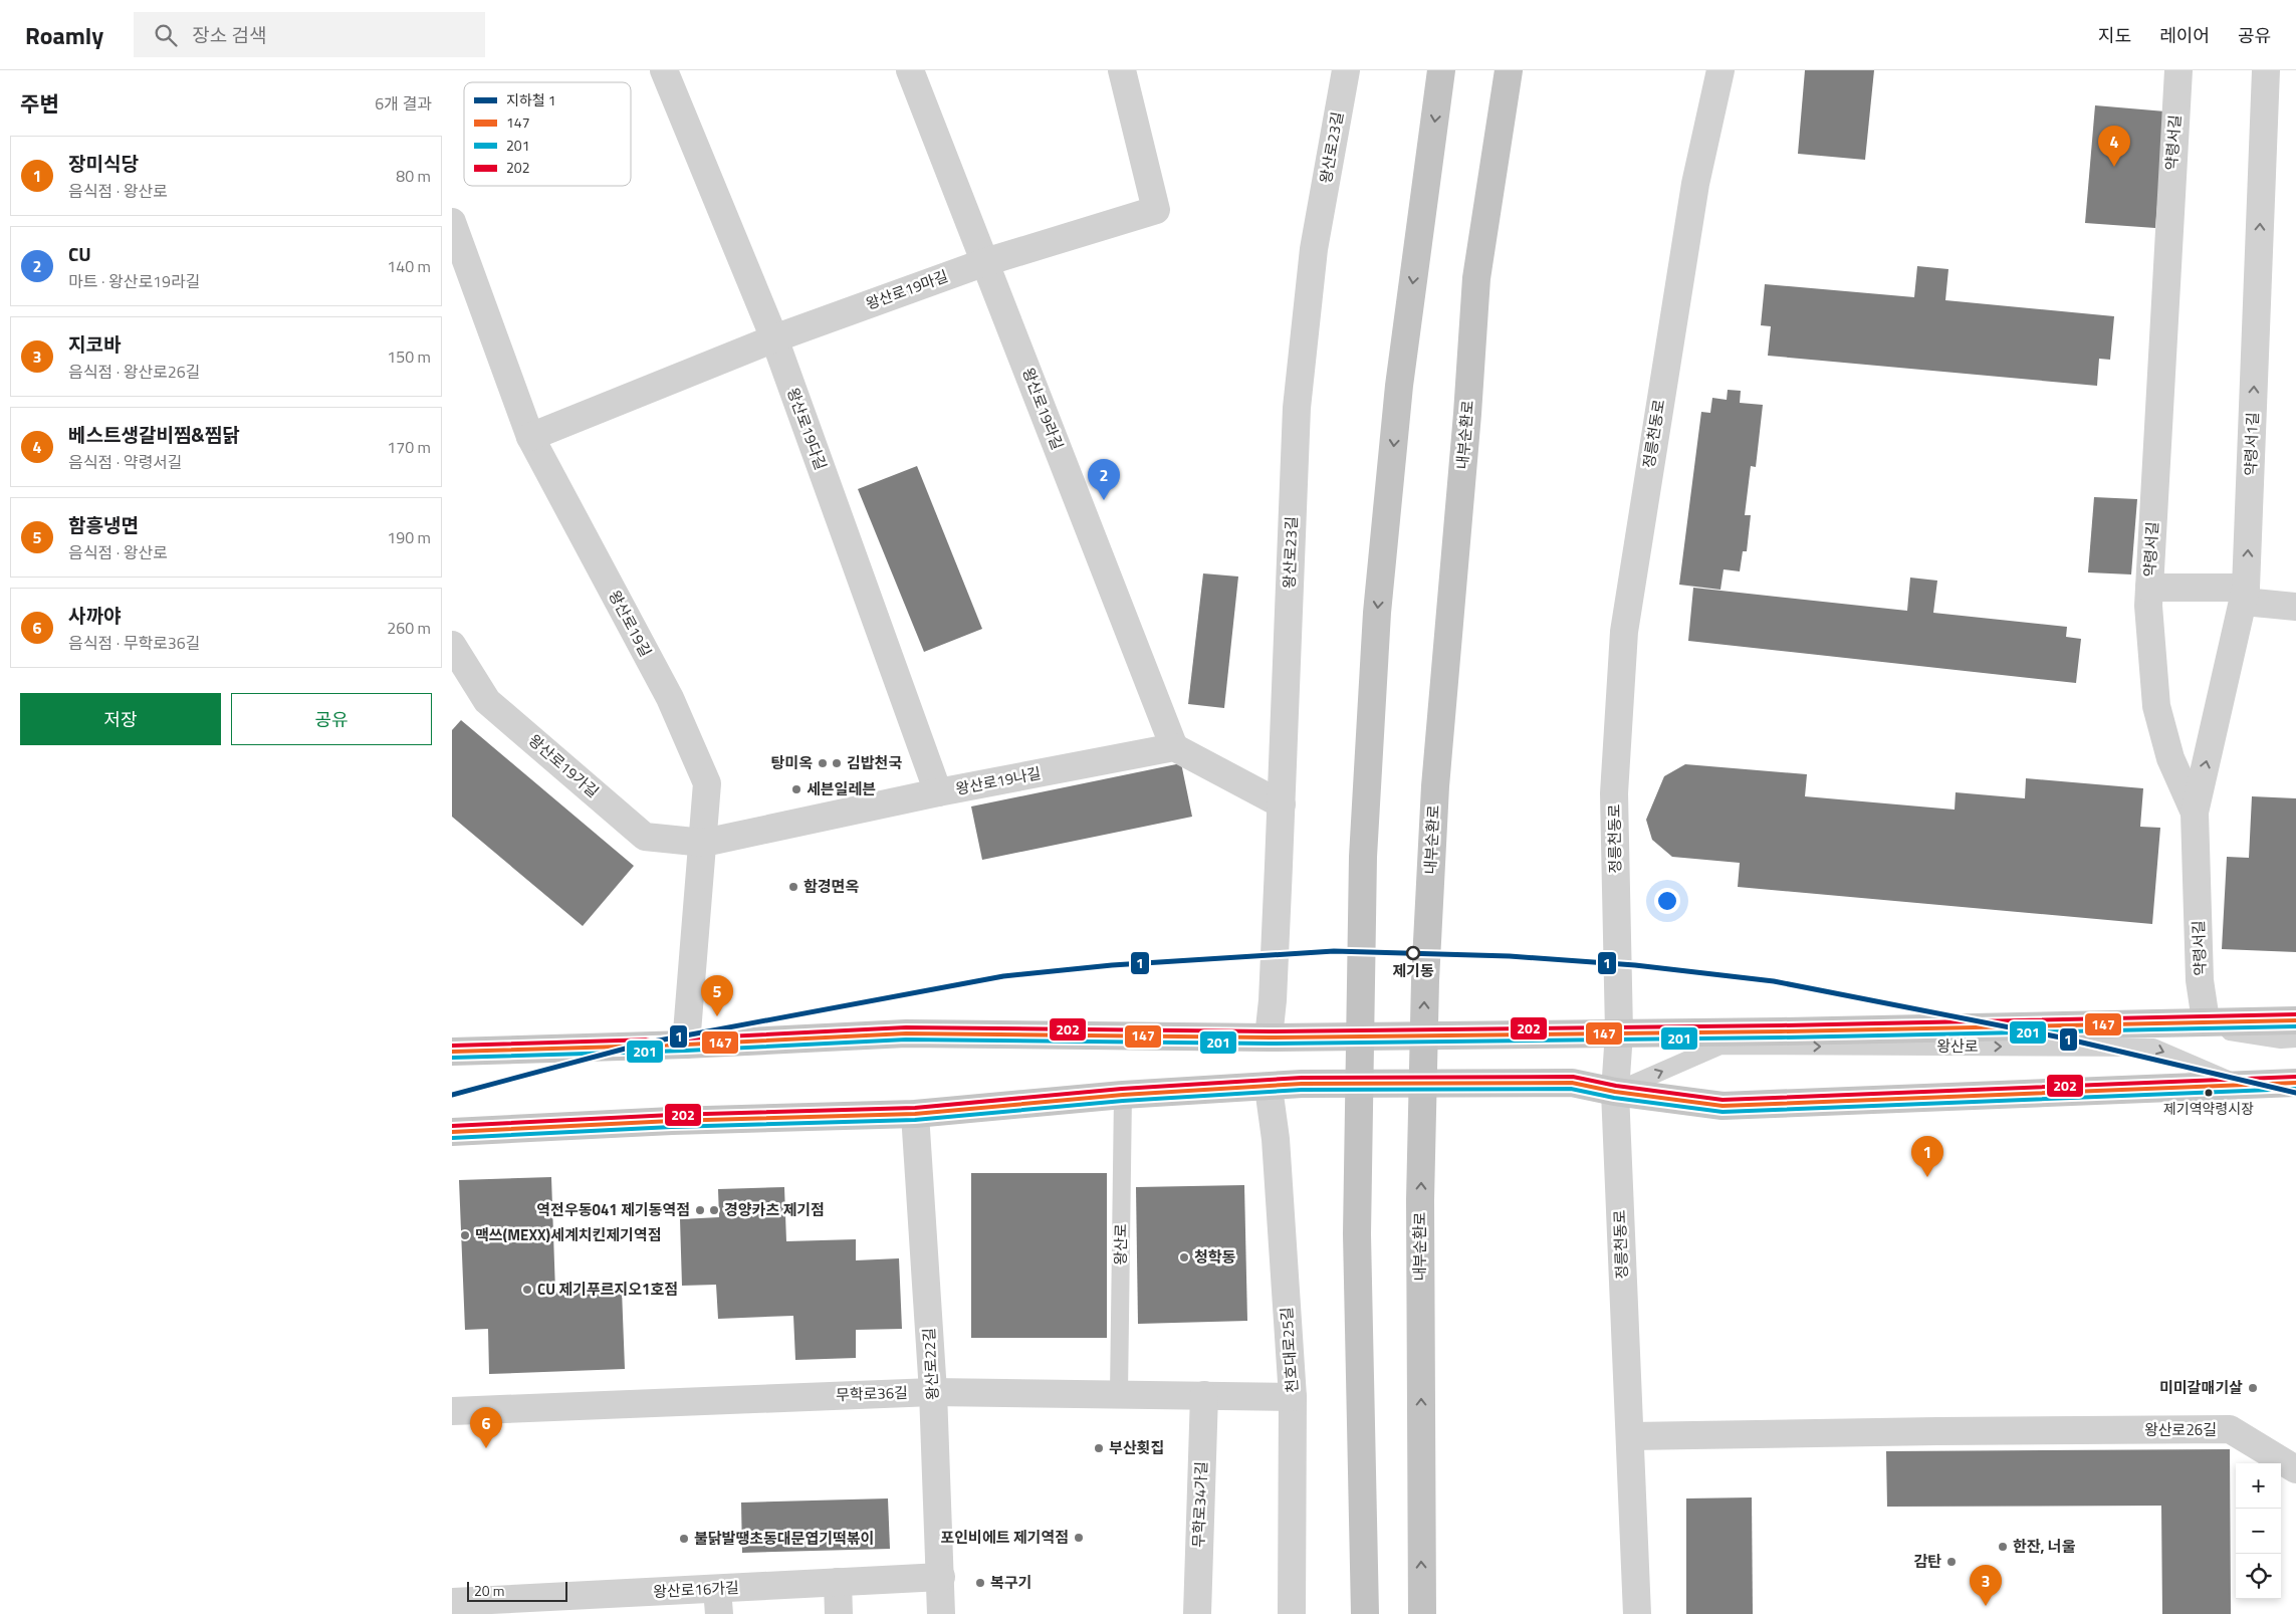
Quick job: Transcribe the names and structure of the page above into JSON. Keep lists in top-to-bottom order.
{
  "streets": {
    "highway": ["내부순환로"],
    "main road": ["왕산로"],
    "street": [
      "약령서길",
      "왕산로23길",
      "왕산로19마길",
      "왕산로19라길",
      "왕산로19다길",
      "정릉천동로",
      "약령서1길",
      "왕산로19길",
      "왕산로19가길",
      "왕산로19나길",
      "천호대로25길",
      "왕산로22길",
      "무학로36길",
      "왕산로26길",
      "무학로34가길",
      "왕산로16가길"
    ]
  },
  "crossings": [
    ["약령서길", "약령서1길"],
    ["약령서길", "왕산로"],
    ["왕산로23길", "왕산로"],
    ["왕산로19마길", "왕산로19라길"],
    ["왕산로19마길", "왕산로19다길"],
    ["왕산로19마길", "왕산로19길"],
    ["왕산로19라길", "왕산로19나길"],
    ["왕산로19다길", "왕산로19나길"],
    ["정릉천동로", "왕산로"],
    ["정릉천동로", "왕산로26길"],
    ["왕산로19길", "왕산로19가길"],
    ["왕산로19길", "왕산로19나길"],
    ["왕산로19길", "왕산로"],
    ["왕산로19가길", "왕산로19나길"],
    ["왕산로", "천호대로25길"],
    ["왕산로", "왕산로22길"],
    ["왕산로", "무학로36길"],
    ["천호대로25길", "무학로36길"],
    ["왕산로22길", "무학로36길"],
    ["왕산로22길", "왕산로16가길"],
    ["무학로36길", "무학로34가길"]
  ],
  "one_way": ["약령서1길"],
  "places": [
    "탕미옥",
    "김밥천국",
    "세븐일레븐",
    "함경면옥",
    "제기동",
    "제기역약령시장",
    "역전우동041 제기동역점",
    "경양카츠 제기점",
    "맥쓰(MEXX)세계치킨제기역점",
    "청학동",
    "CU 제기푸르지오1호점",
    "미미갈매기살",
    "부산횟집",
    "포인비에트 제기역점",
    "불닭발땡초동대문엽기떡볶이",
    "한잔, 너울",
    "감탄",
    "복구기"
  ],
  "lines": [
    "metro line 1",
    "transit line 202",
    "transit line 147",
    "transit line 201"
  ],
  "legend": [
    "지하철 1",
    "147",
    "201",
    "202"
  ],
  "scale_bar": "20 m",
  "page": {
    "header": "Roamly",
    "search": "장소 검색",
    "nav": ["지도", "레이어", "공유"],
    "heading": ["주변", "6개 결과"],
    "pins": [
      "4",
      "2",
      "5",
      "1",
      "6",
      "3"
    ],
    "list": [
      {
        "mark": "1",
        "name": "장미식당",
        "note": "음식점 · 왕산로",
        "value": "80 m"
      },
      {
        "mark": "2",
        "name": "CU",
        "note": "마트 · 왕산로19라길",
        "value": "140 m"
      },
      {
        "mark": "3",
        "name": "지코바",
        "note": "음식점 · 왕산로26길",
        "value": "150 m"
      },
      {
        "mark": "4",
        "name": "베스트생갈비찜&찜닭",
        "note": "음식점 · 약령서길",
        "value": "170 m"
      },
      {
        "mark": "5",
        "name": "함흥냉면",
        "note": "음식점 · 왕산로",
        "value": "190 m"
      },
      {
        "mark": "6",
        "name": "사까야",
        "note": "음식점 · 무학로36길",
        "value": "260 m"
      }
    ],
    "buttons": ["저장", "공유"],
    "map_buttons": ["+", "−"],
    "scale": "20 m"
  }
}
